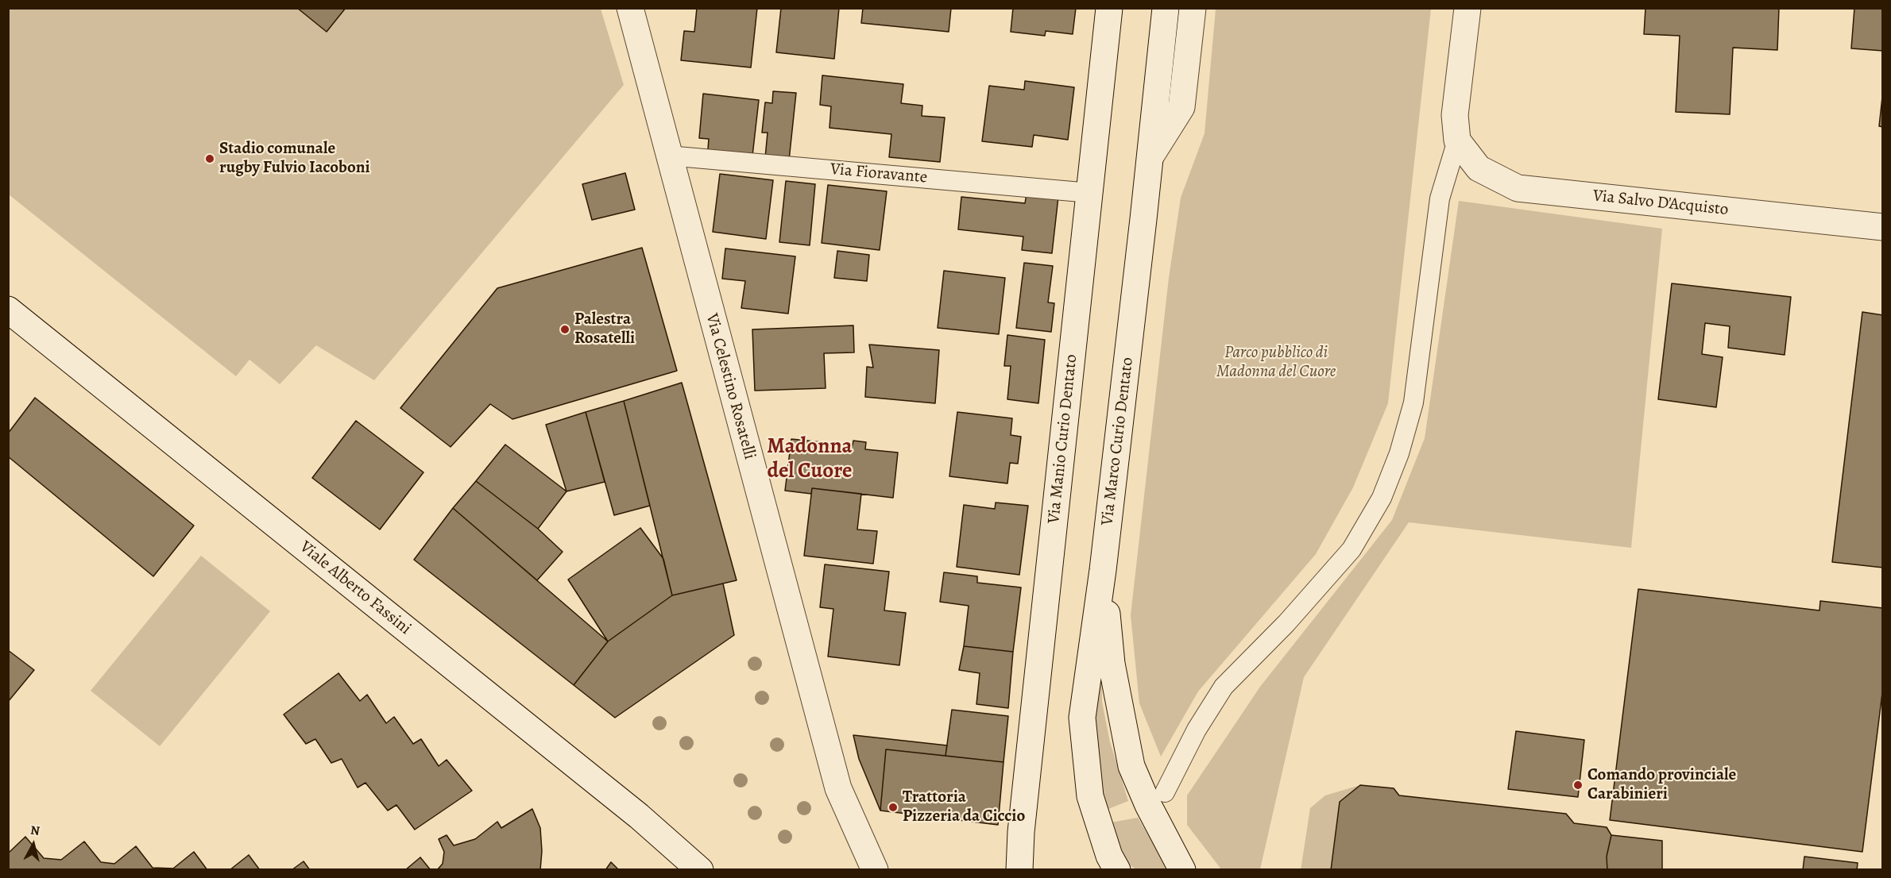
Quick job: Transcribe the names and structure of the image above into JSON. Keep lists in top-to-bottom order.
{
  "streets": {
    "main road": [
      "Via Salvo D'Acquisto",
      "Via Celestino Rosatelli",
      "Via Manio Curio Dentato",
      "Via Marco Curio Dentato",
      "Viale Alberto Fassini"
    ],
    "lane": ["Via Fioravante"]
  },
  "crossings": [
    ["Via Fioravante", "Via Celestino Rosatelli"],
    ["Via Fioravante", "Via Manio Curio Dentato"]
  ],
  "districts": ["Madonna del Cuore"],
  "parks": ["Parco pubblico di Madonna del Cuore"],
  "places": [
    "Stadio comunale rugby Fulvio Iacoboni",
    "Palestra Rosatelli",
    "Comando provinciale Carabinieri",
    "Trattoria Pizzeria da Ciccio"
  ],
  "north": "top"
}
